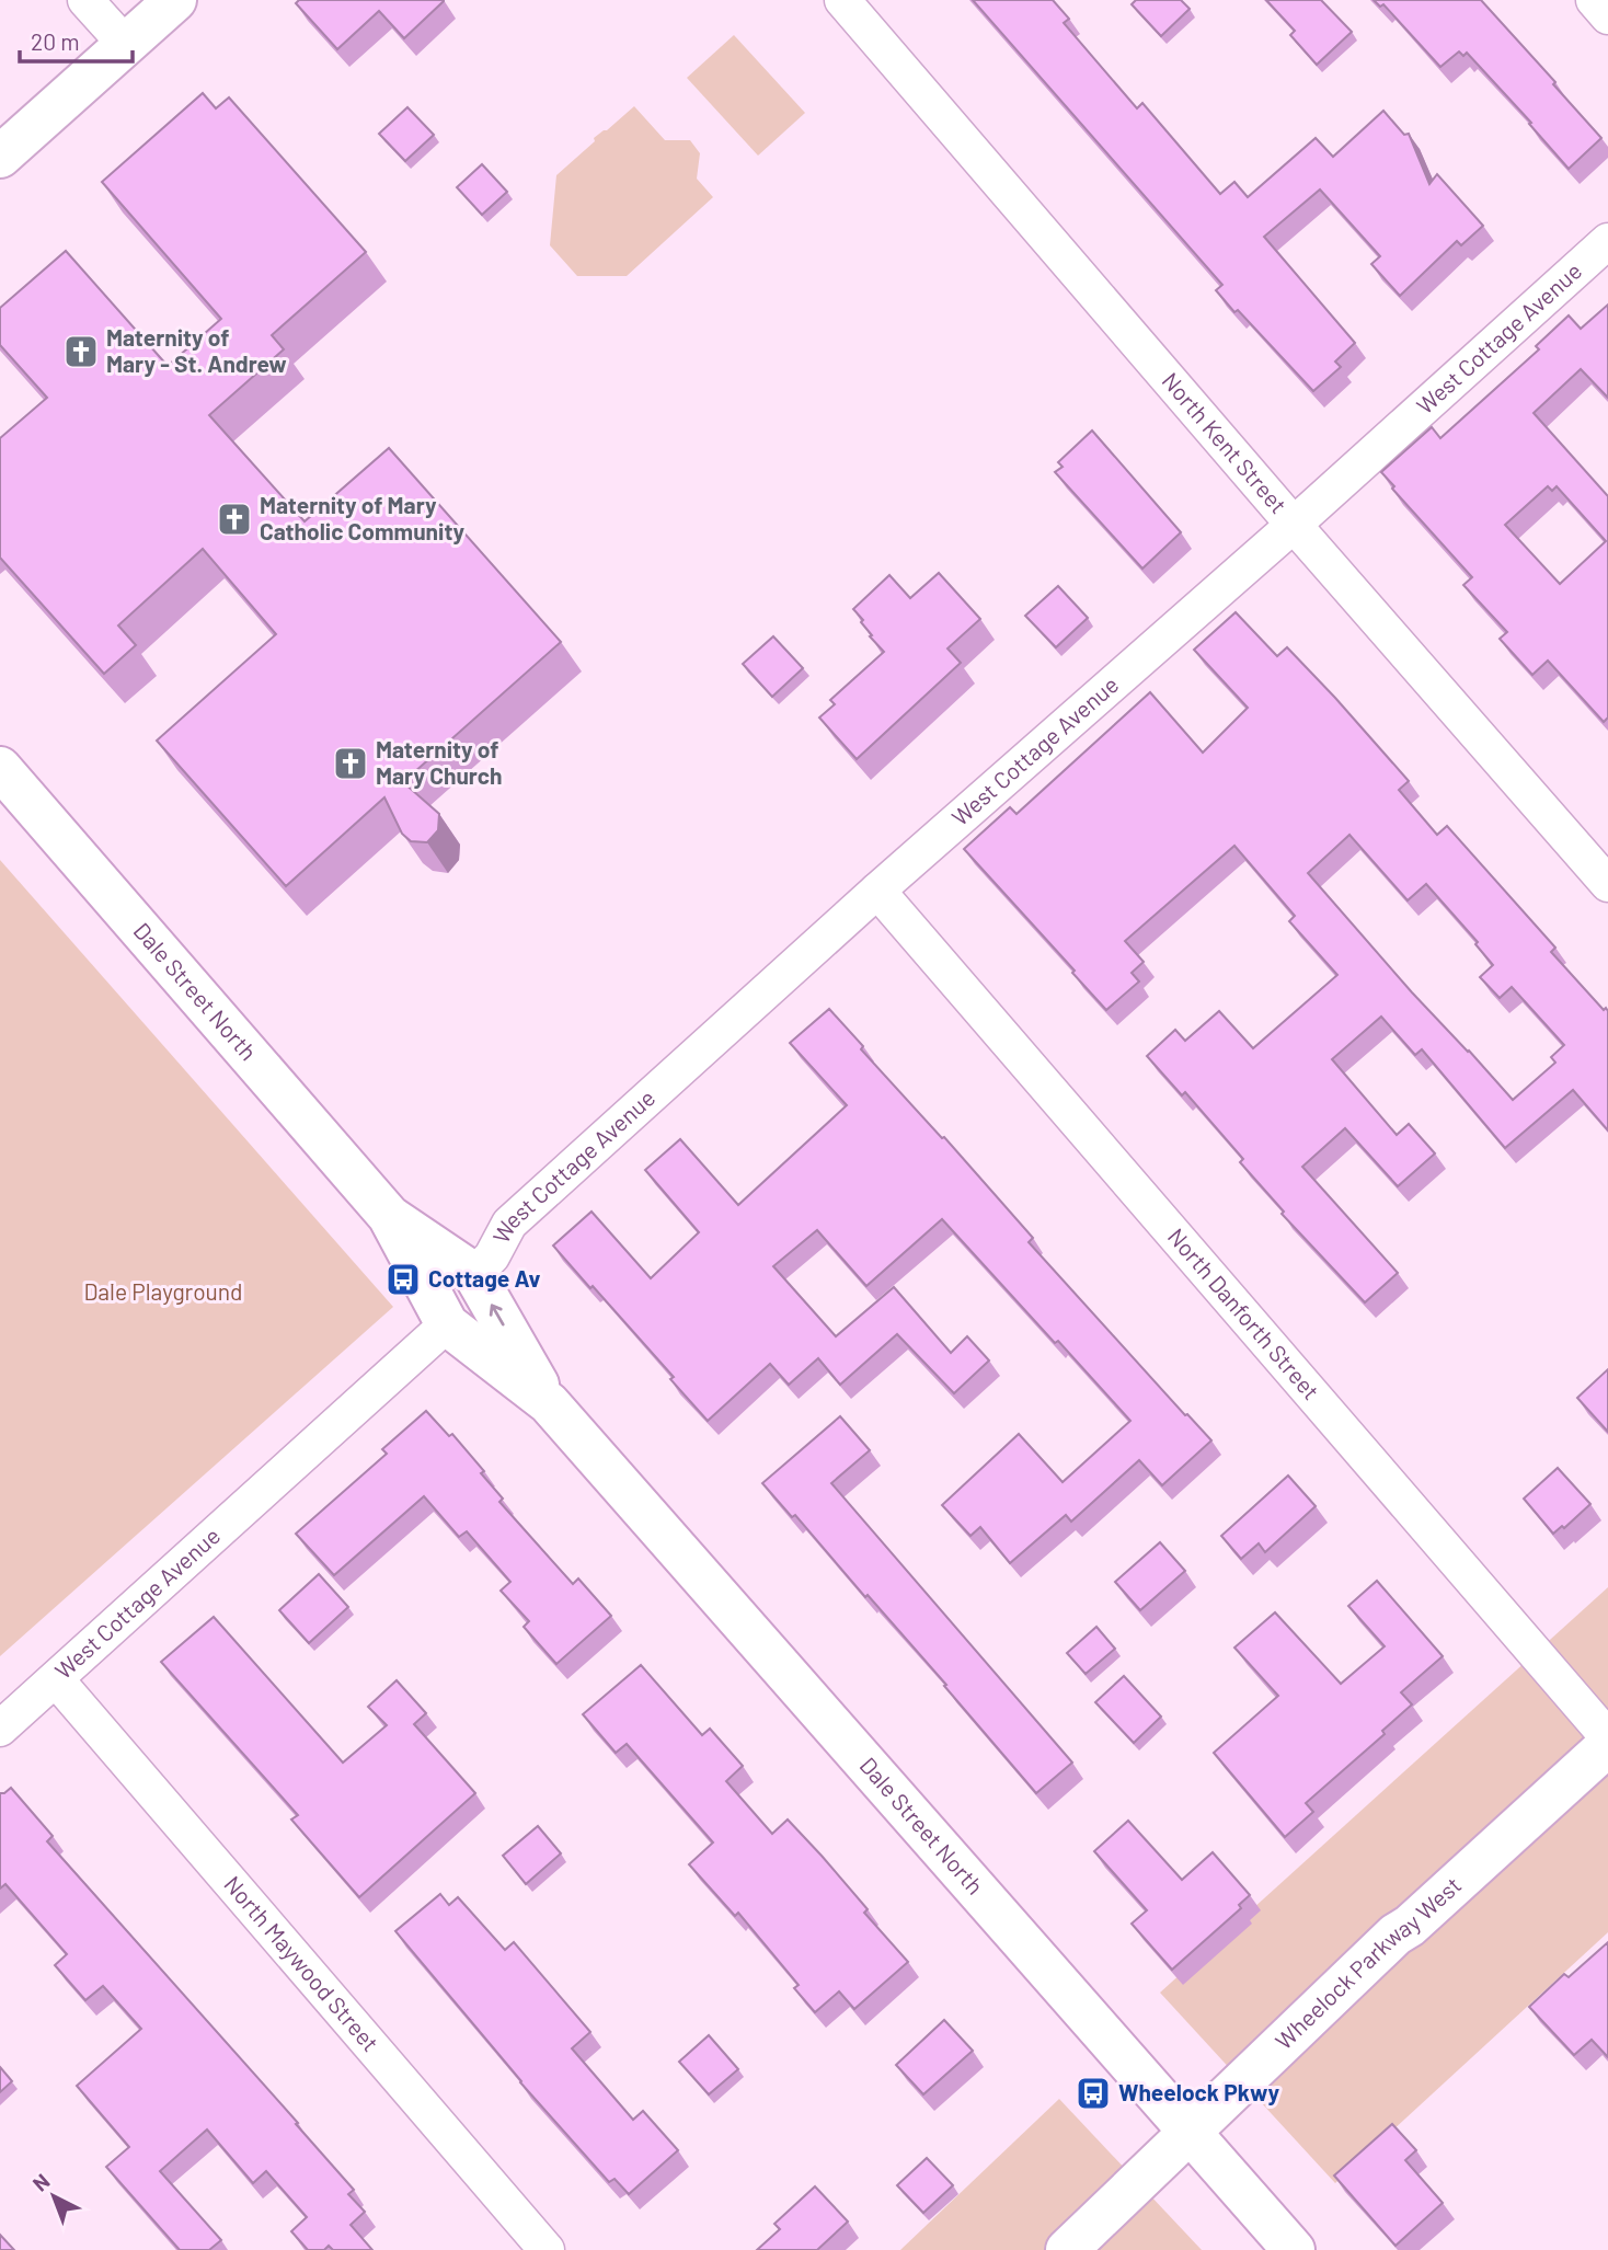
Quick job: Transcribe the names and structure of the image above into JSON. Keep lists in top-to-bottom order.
{
  "streets": {
    "main road": ["Dale Street North", "Wheelock Parkway West"],
    "street": [
      "West Cottage Avenue",
      "North Kent Street",
      "North Danforth Street",
      "North Maywood Street"
    ]
  },
  "crossings": [
    ["West Cottage Avenue", "North Kent Street"],
    ["West Cottage Avenue", "Dale Street North"],
    ["West Cottage Avenue", "North Danforth Street"],
    ["West Cottage Avenue", "North Maywood Street"],
    ["Dale Street North", "Wheelock Parkway West"]
  ],
  "parks": ["Dale Playground"],
  "places": {
    "church": ["Maternity of Mary - St. Andrew", "Maternity of Mary Catholic Community", "Maternity of Mary Church"],
    "bus stop": ["Cottage Av", "Wheelock Pkwy"]
  },
  "scale_bar": "20 m",
  "north": "top left"
}
